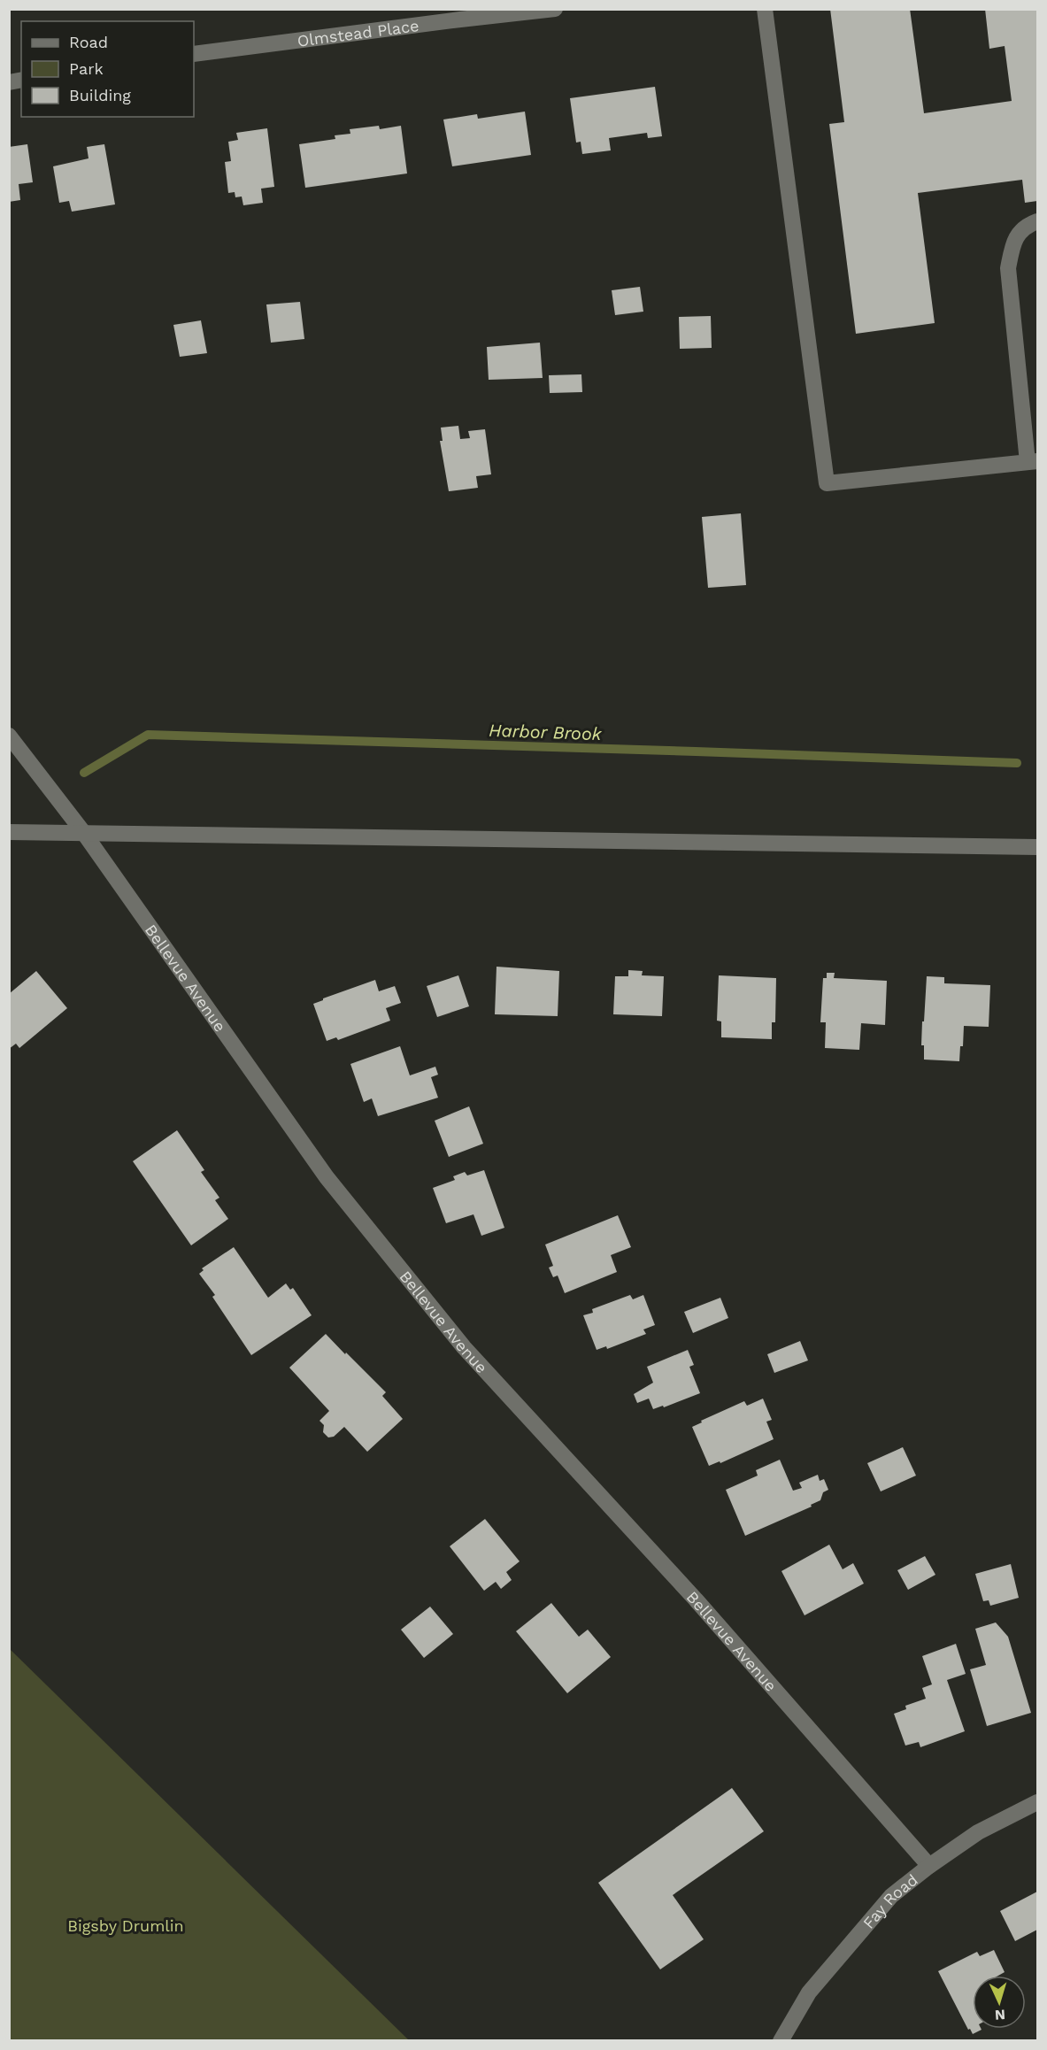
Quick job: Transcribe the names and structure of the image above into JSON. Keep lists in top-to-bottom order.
{
  "streets": {
    "street": ["Olmstead Place", "Bellevue Avenue", "Fay Road"]
  },
  "crossings": [
    ["Bellevue Avenue", "Fay Road"]
  ],
  "water": ["Harbor Brook"],
  "parks": ["Bigsby Drumlin"],
  "legend": ["Road", "Park", "Building"],
  "north": "bottom"
}
